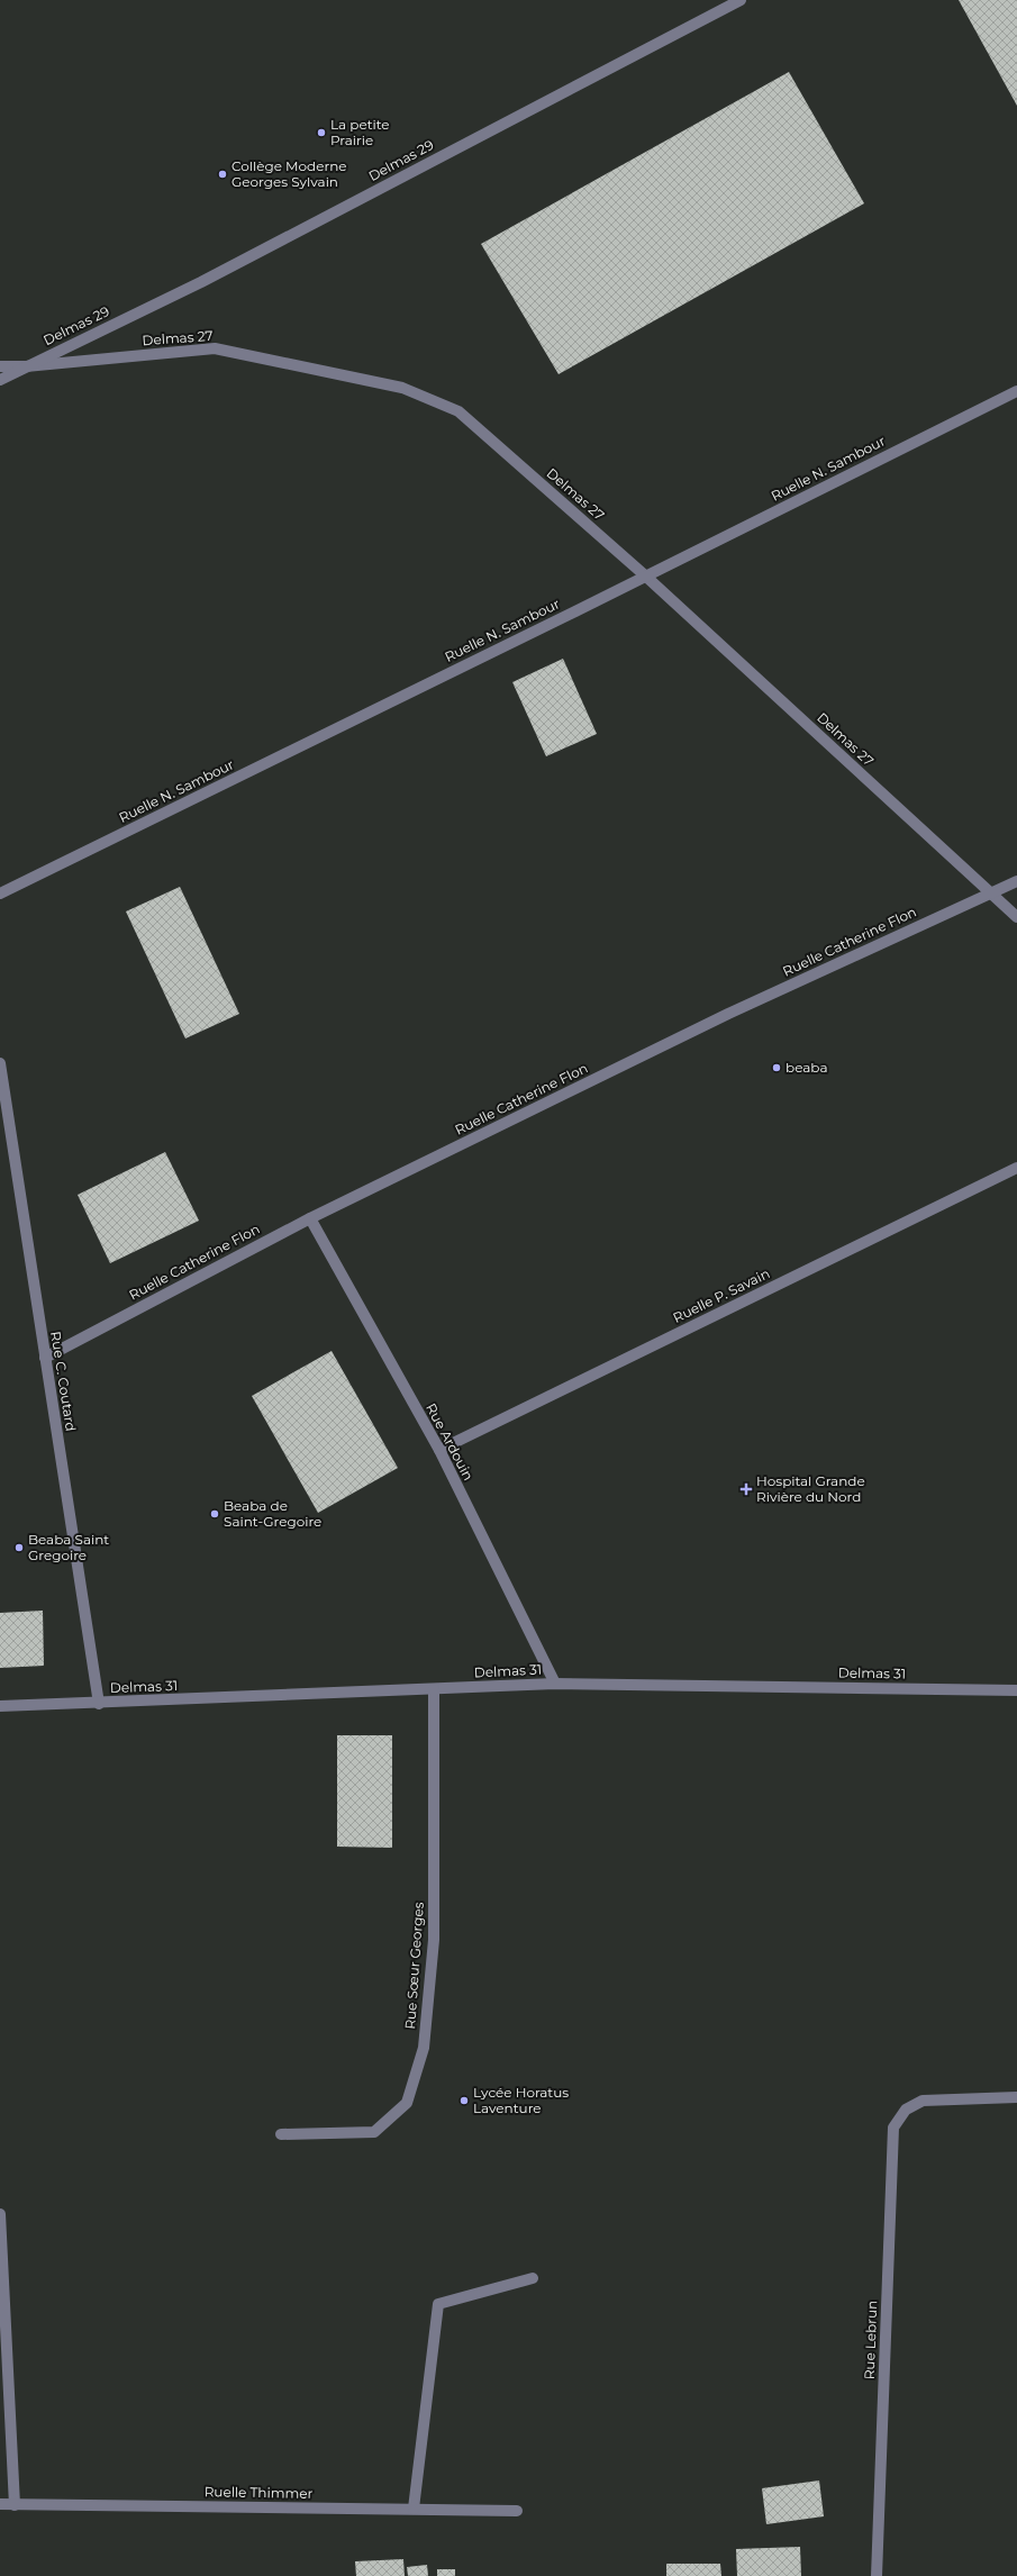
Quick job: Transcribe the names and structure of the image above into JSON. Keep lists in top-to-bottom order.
{
  "streets": {
    "street": [
      "Delmas 29",
      "Delmas 27",
      "Ruelle N. Sambour",
      "Ruelle Catherine Flon",
      "Ruelle P. Savain",
      "Rue C. Coutard",
      "Rue Ardouin",
      "Delmas 31",
      "Rue Sœur Georges",
      "Rue Lebrun",
      "Ruelle Thimmer"
    ]
  },
  "crossings": [
    ["Delmas 29", "Delmas 27"],
    ["Delmas 27", "Ruelle N. Sambour"],
    ["Delmas 27", "Ruelle Catherine Flon"],
    ["Ruelle Catherine Flon", "Rue C. Coutard"],
    ["Ruelle Catherine Flon", "Rue Ardouin"],
    ["Ruelle P. Savain", "Rue Ardouin"],
    ["Rue C. Coutard", "Delmas 31"],
    ["Rue Ardouin", "Delmas 31"],
    ["Delmas 31", "Rue Sœur Georges"]
  ],
  "places": {
    "other": [
      "La petite Prairie",
      "Collège Moderne Georges Sylvain",
      "beaba",
      "Beaba de Saint-Gregoire",
      "Beaba Saint Gregoire",
      "Lycée Horatus Laventure"
    ],
    "health": ["Hospital Grande Rivière du Nord"]
  }
}
